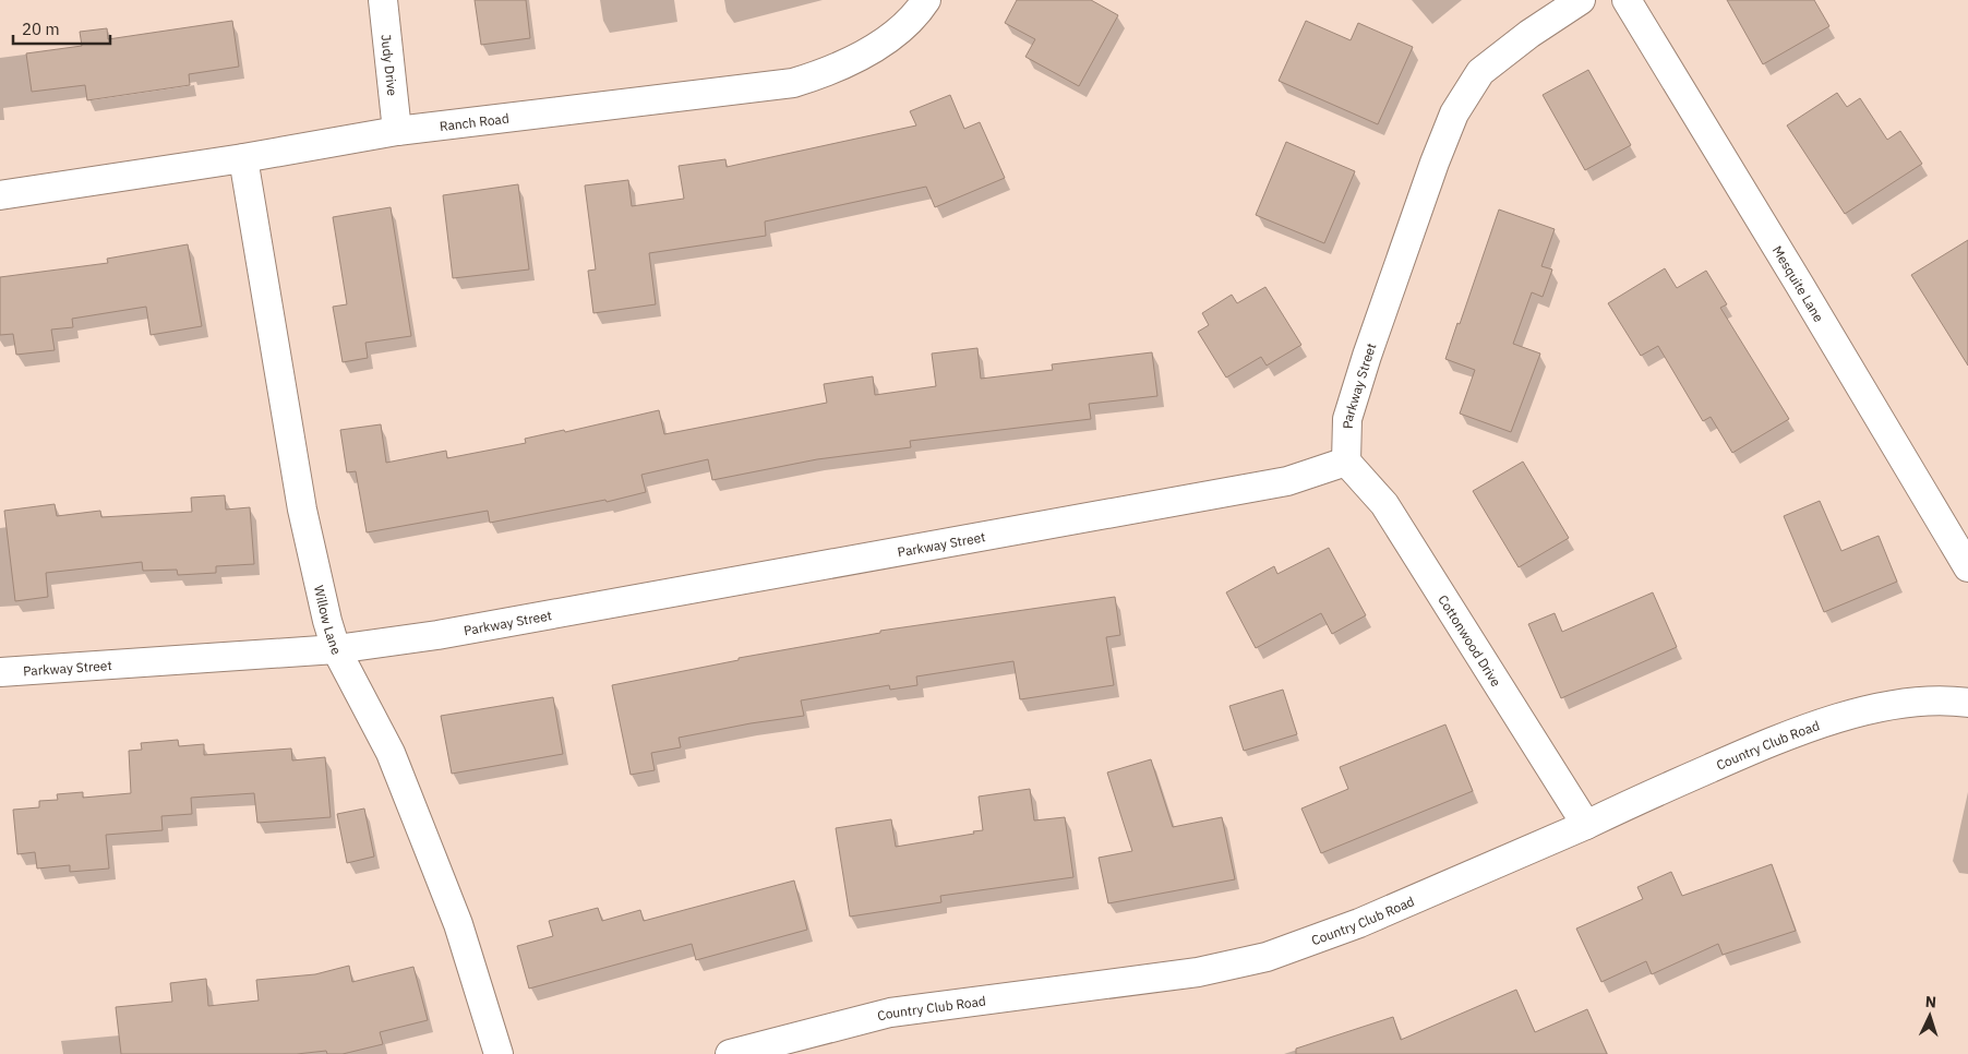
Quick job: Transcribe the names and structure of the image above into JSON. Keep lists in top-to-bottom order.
{
  "streets": {
    "street": [
      "Judy Drive",
      "Ranch Road",
      "Mesquite Lane",
      "Parkway Street",
      "Willow Lane",
      "Cottonwood Drive",
      "Country Club Road"
    ]
  },
  "crossings": [
    ["Judy Drive", "Ranch Road"],
    ["Ranch Road", "Willow Lane"],
    ["Parkway Street", "Willow Lane"],
    ["Parkway Street", "Cottonwood Drive"],
    ["Cottonwood Drive", "Country Club Road"]
  ],
  "scale_bar": "20 m",
  "north": "top"
}
